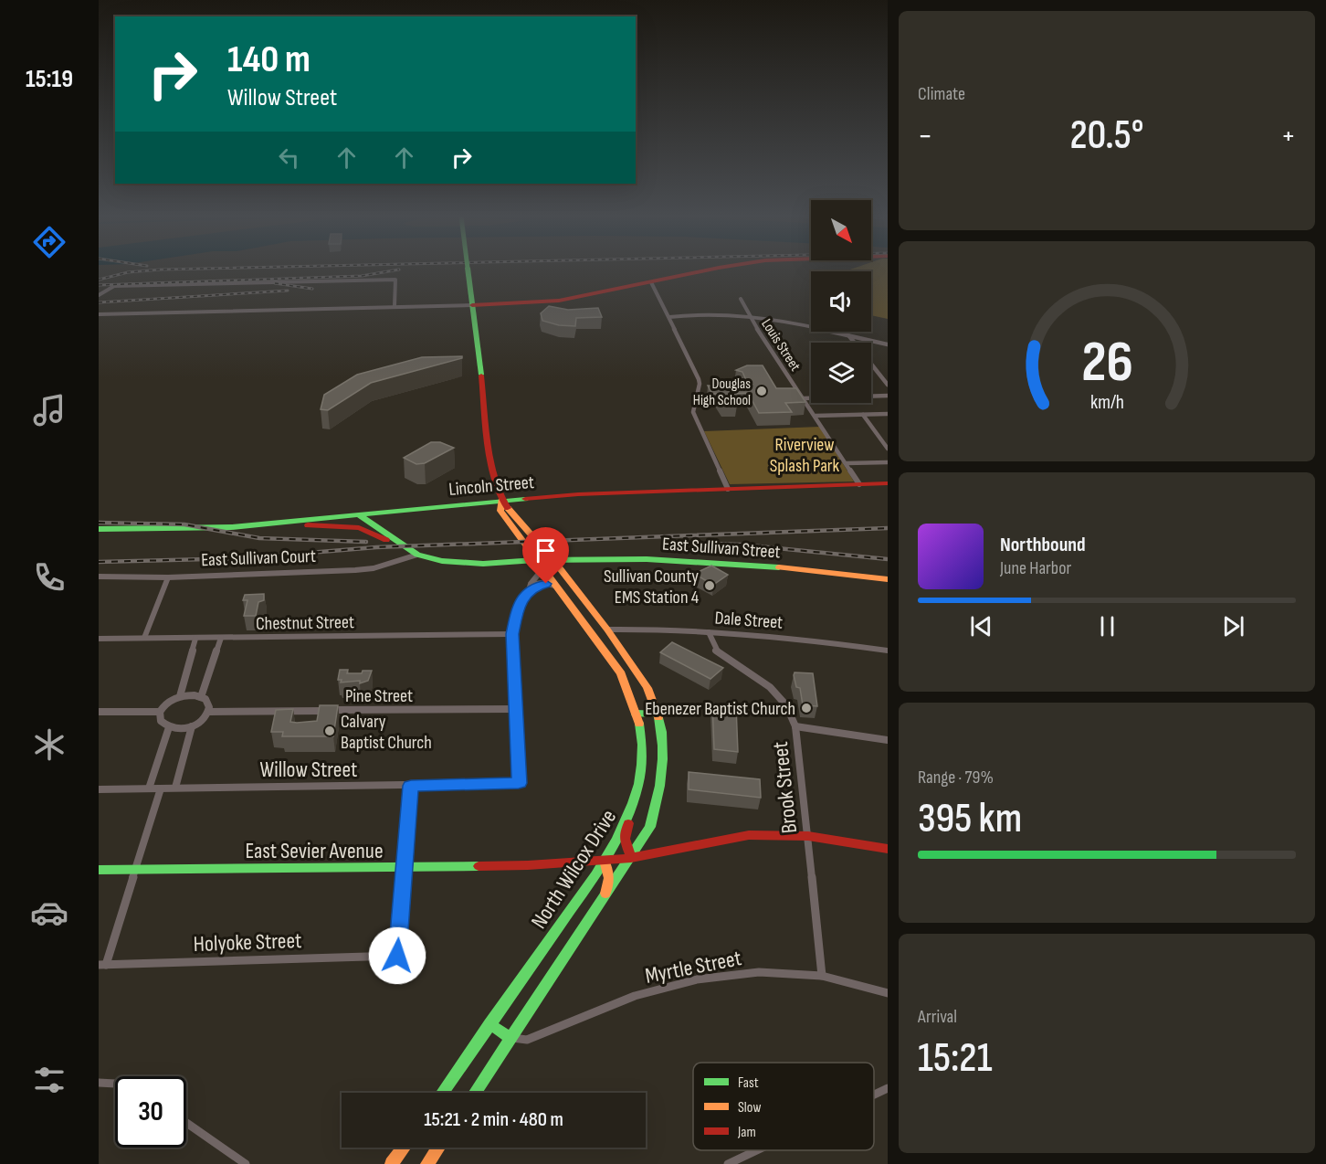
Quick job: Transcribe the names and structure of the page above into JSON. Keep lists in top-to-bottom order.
{
  "streets": {
    "main road": [
      "Lincoln Street",
      "East Sullivan Street",
      "East Sevier Avenue",
      "North Wilcox Drive"
    ],
    "street": [
      "Louis Street",
      "East Sullivan Court",
      "Dale Street",
      "Chestnut Street",
      "Pine Street",
      "Willow Street",
      "Brook Street",
      "Holyoke Street",
      "Myrtle Street"
    ]
  },
  "crossings": [
    ["Louis Street", "Lincoln Street"],
    ["Lincoln Street", "North Wilcox Drive"],
    ["Dale Street", "Brook Street"],
    ["Pine Street", "Willow Street"],
    ["Brook Street", "East Sevier Avenue"],
    ["Brook Street", "Myrtle Street"],
    ["East Sevier Avenue", "North Wilcox Drive"],
    ["East Sevier Avenue", "Holyoke Street"]
  ],
  "parks": ["Riverview Splash Park"],
  "places": [
    "Douglas High School",
    "Sullivan County EMS Station 4",
    "Ebenezer Baptist Church",
    "Calvary Baptist Church"
  ],
  "legend": ["Fast", "Slow", "Jam"],
  "north": "bottom right",
  "page": {
    "tabs": "15:19",
    "tile": [
      "Climate",
      ["Range · 79%", "395 km"],
      ["Arrival", "15:21"]
    ],
    "turn": ["140 m", "Willow Street"],
    "heat": ["−", "20.5°", "+"],
    "song": ["Northbound", "June Harbor"],
    "limit": "30",
    "trip": "15:21 · 2 min · 480 m",
    "gauge": ["26", "km/h"]
  }
}
